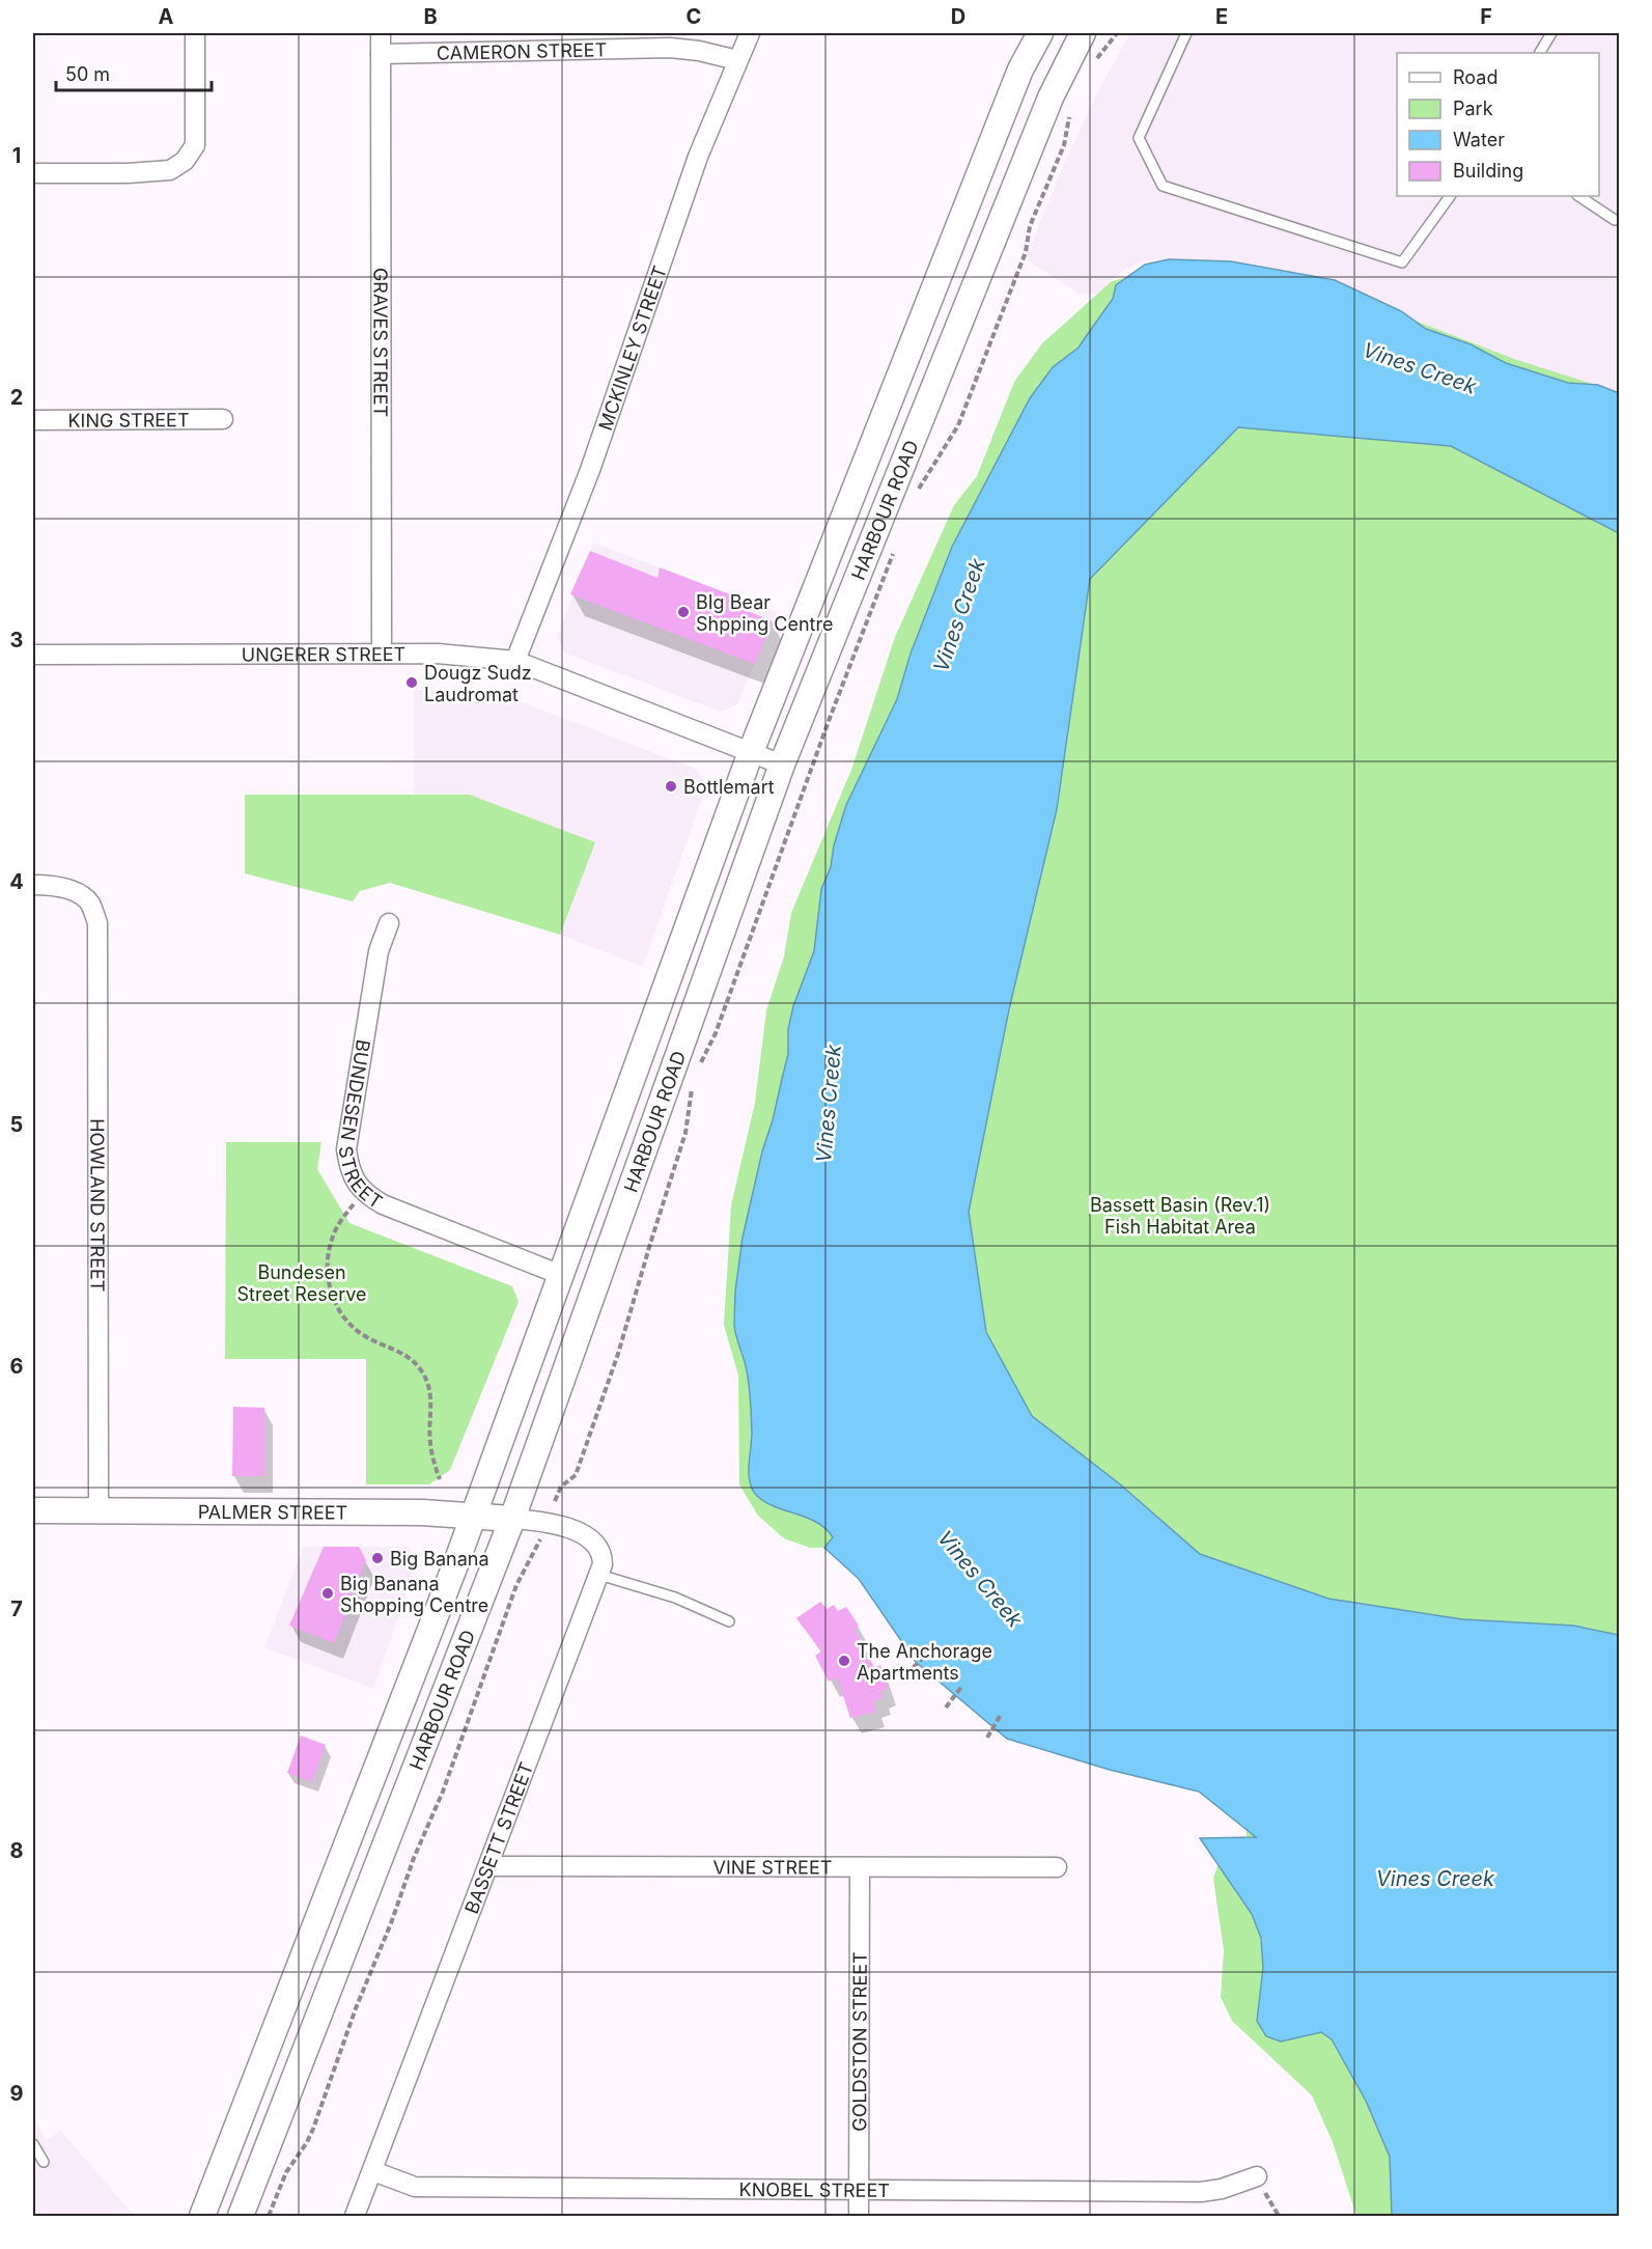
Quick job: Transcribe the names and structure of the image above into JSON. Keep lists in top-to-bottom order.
{
  "streets": {
    "main road": ["HARBOUR ROAD", "PALMER STREET"],
    "street": [
      "CAMERON STREET",
      "GRAVES STREET",
      "MCKINLEY STREET",
      "KING STREET",
      "UNGERER STREET",
      "BUNDESEN STREET",
      "HOWLAND STREET",
      "BASSETT STREET",
      "VINE STREET",
      "GOLDSTON STREET",
      "KNOBEL STREET"
    ]
  },
  "crossings": [
    ["CAMERON STREET", "GRAVES STREET"],
    ["CAMERON STREET", "MCKINLEY STREET"],
    ["GRAVES STREET", "UNGERER STREET"],
    ["MCKINLEY STREET", "UNGERER STREET"],
    ["HARBOUR ROAD", "UNGERER STREET"],
    ["HARBOUR ROAD", "BUNDESEN STREET"],
    ["HARBOUR ROAD", "PALMER STREET"],
    ["HARBOUR ROAD", "BASSETT STREET"],
    ["HOWLAND STREET", "PALMER STREET"],
    ["PALMER STREET", "BASSETT STREET"],
    ["BASSETT STREET", "VINE STREET"],
    ["BASSETT STREET", "KNOBEL STREET"],
    ["VINE STREET", "GOLDSTON STREET"],
    ["GOLDSTON STREET", "KNOBEL STREET"]
  ],
  "water": ["Vines Creek"],
  "parks": ["Bassett Basin (Rev.1) Fish Habitat Area", "Bundesen Street Reserve"],
  "places": [
    "BIg Bear Shpping Centre",
    "Dougz Sudz Laudromat",
    "Bottlemart",
    "Big Banana",
    "Big Banana Shopping Centre",
    "The Anchorage Apartments"
  ],
  "legend": [
    "Road",
    "Park",
    "Water",
    "Building"
  ],
  "scale_bar": "50 m",
  "grid": {
    "columns": [
      "A",
      "B",
      "C",
      "D",
      "E",
      "F"
    ],
    "rows": [
      "1",
      "2",
      "3",
      "4",
      "5",
      "6",
      "7",
      "8",
      "9"
    ]
  }
}
